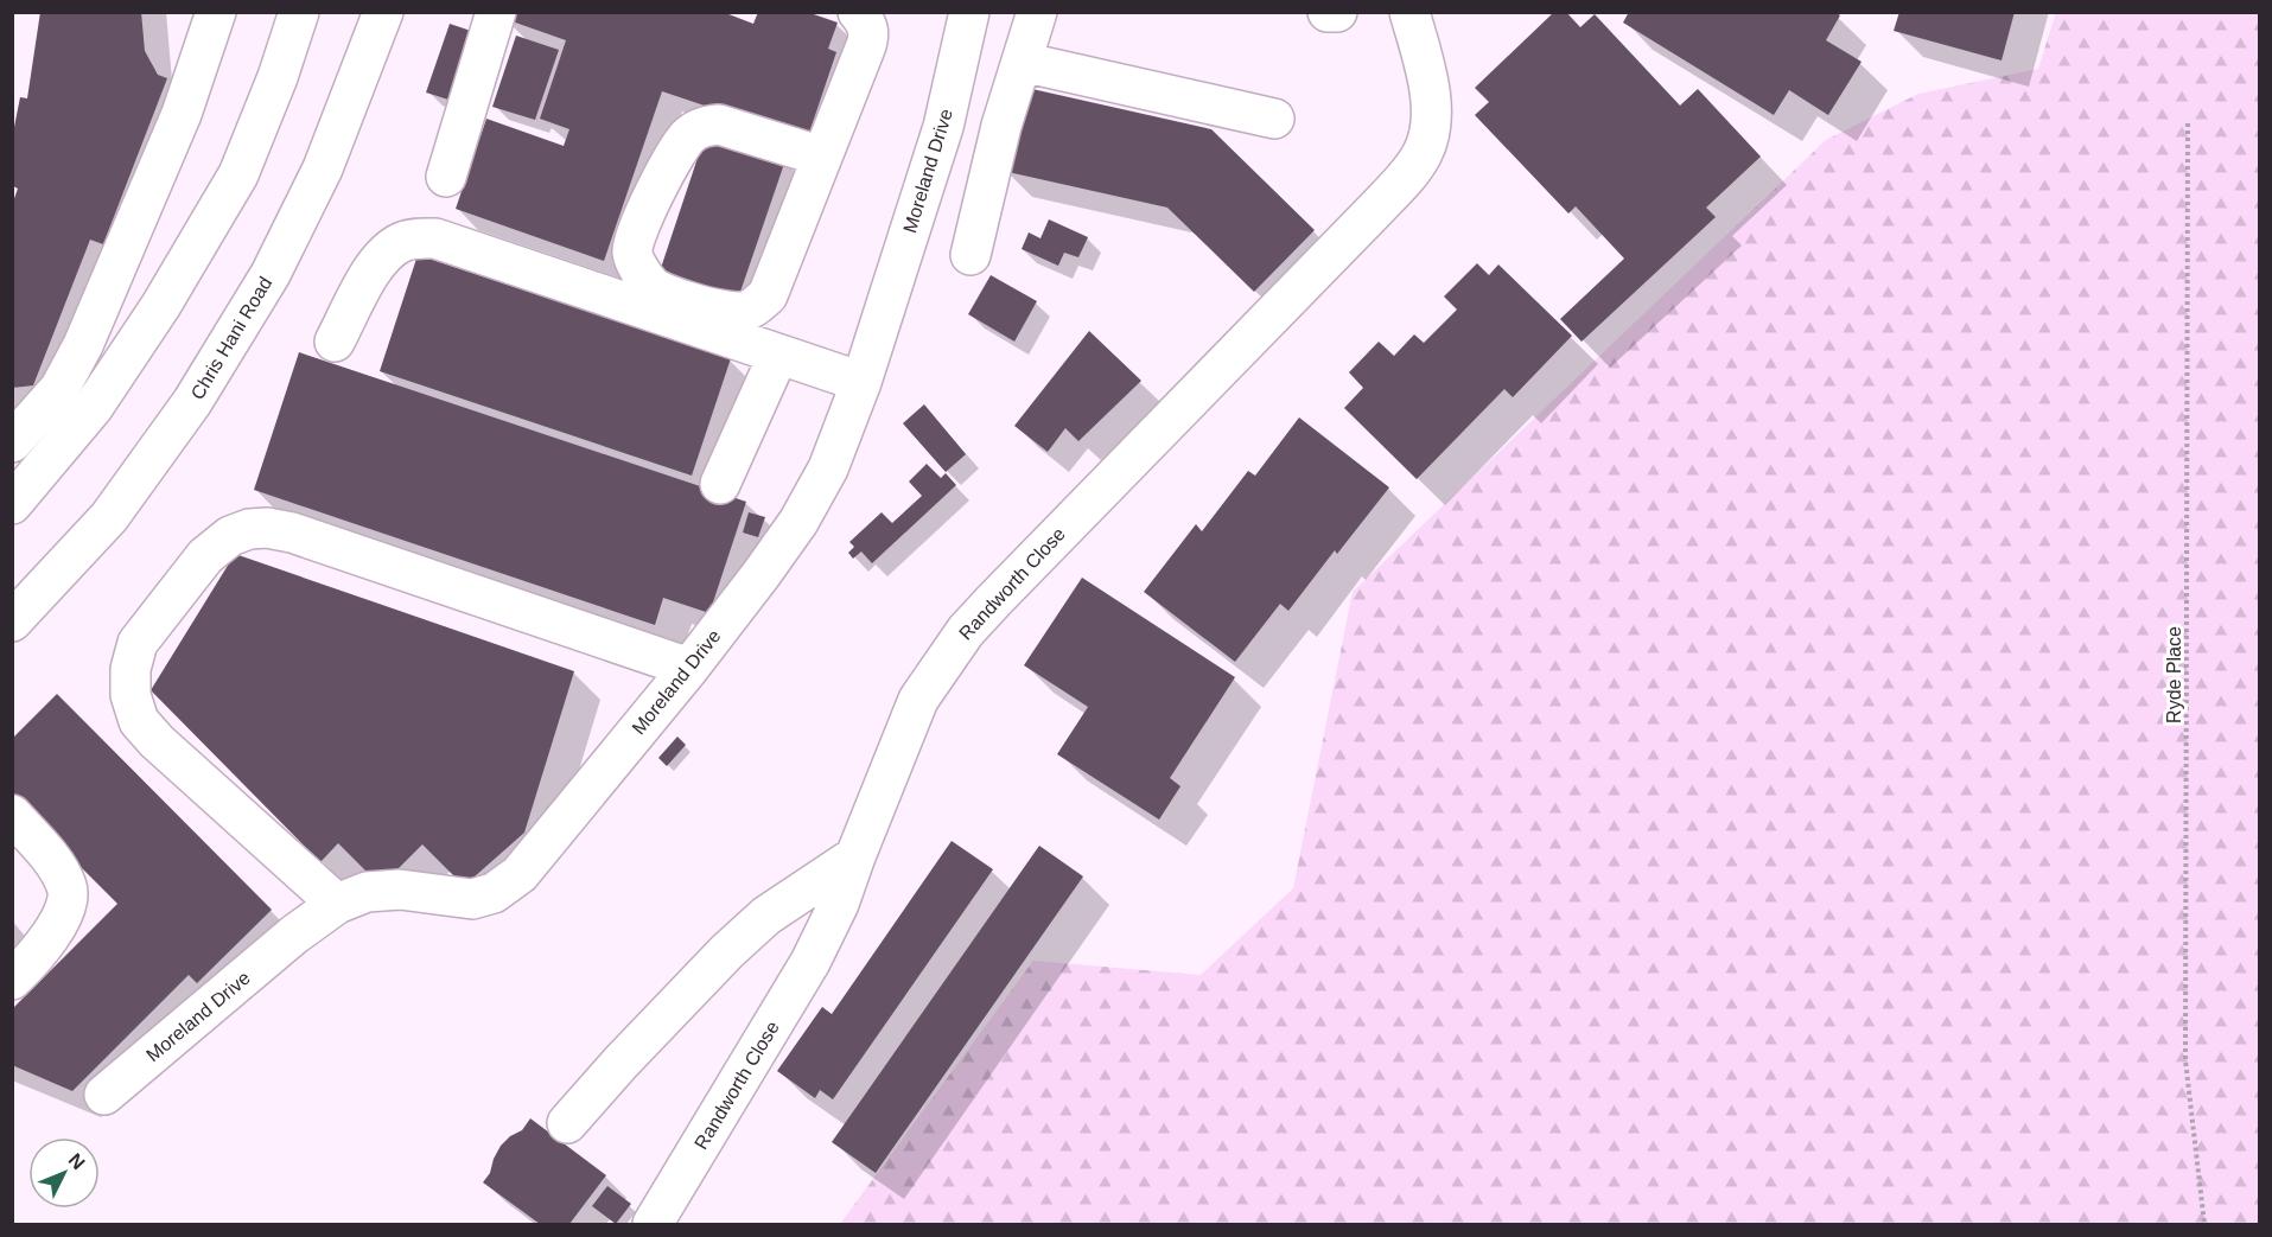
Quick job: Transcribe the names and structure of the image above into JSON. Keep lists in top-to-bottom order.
{
  "streets": {
    "main road": ["Moreland Drive", "Chris Hani Road", "Randworth Close"],
    "path": ["Ryde Place"]
  },
  "north": "top right"
}
